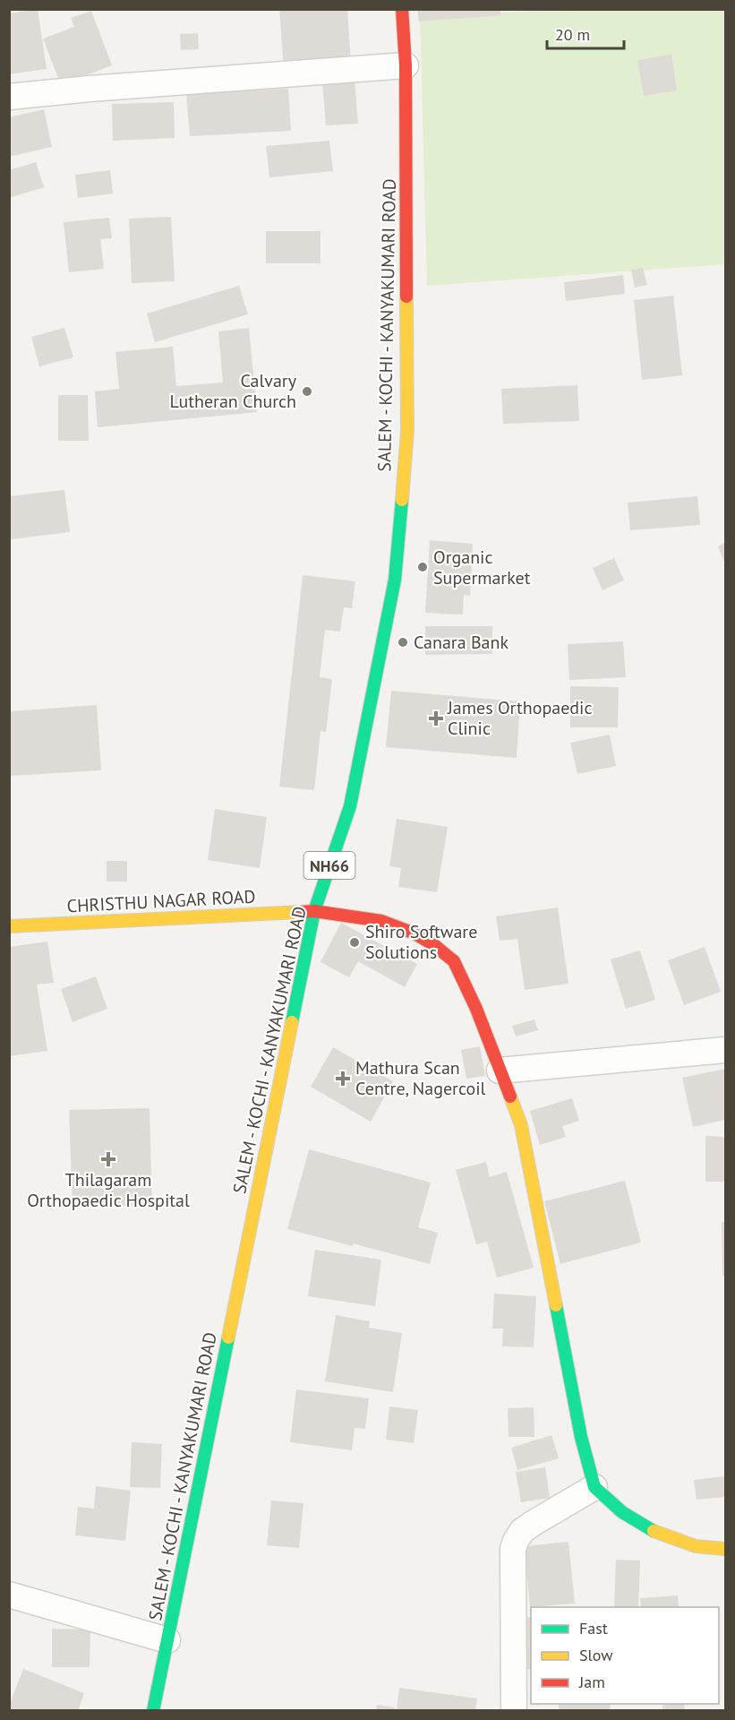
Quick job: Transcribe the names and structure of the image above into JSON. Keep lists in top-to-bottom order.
{
  "streets": {
    "main road": ["SALEM - KOCHI - KANYAKUMARI ROAD", "NH66", "CHRISTHU NAGAR ROAD"]
  },
  "crossings": [
    ["SALEM - KOCHI - KANYAKUMARI ROAD", "CHRISTHU NAGAR ROAD"]
  ],
  "places": {
    "other": [
      "Calvary Lutheran Church",
      "Organic Supermarket",
      "Canara Bank",
      "Shiro Software Solutions"
    ],
    "health": ["James Orthopaedic Clinic", "Mathura Scan Centre, Nagercoil", "Thilagaram Orthopaedic Hospital"]
  },
  "legend": ["Fast", "Slow", "Jam"],
  "scale_bar": "20 m"
}
